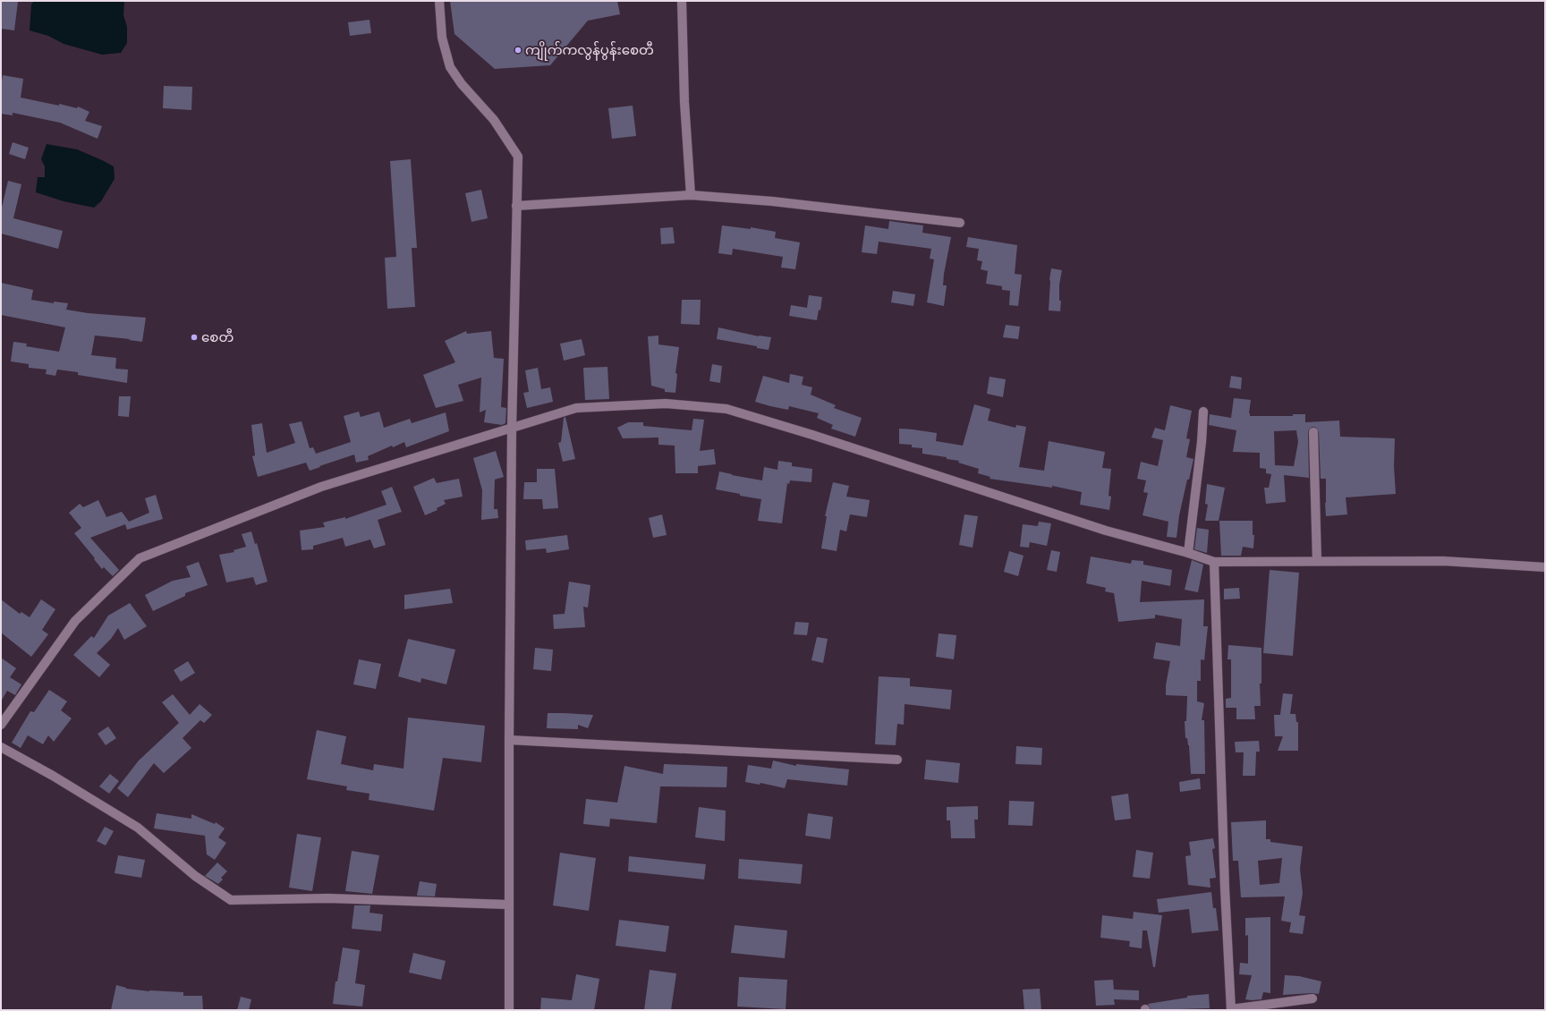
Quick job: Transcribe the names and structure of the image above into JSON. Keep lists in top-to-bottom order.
{
  "places": ["ကျိုက်ကလွန်ပွန်းစေတီ", "စေတီ"]
}
